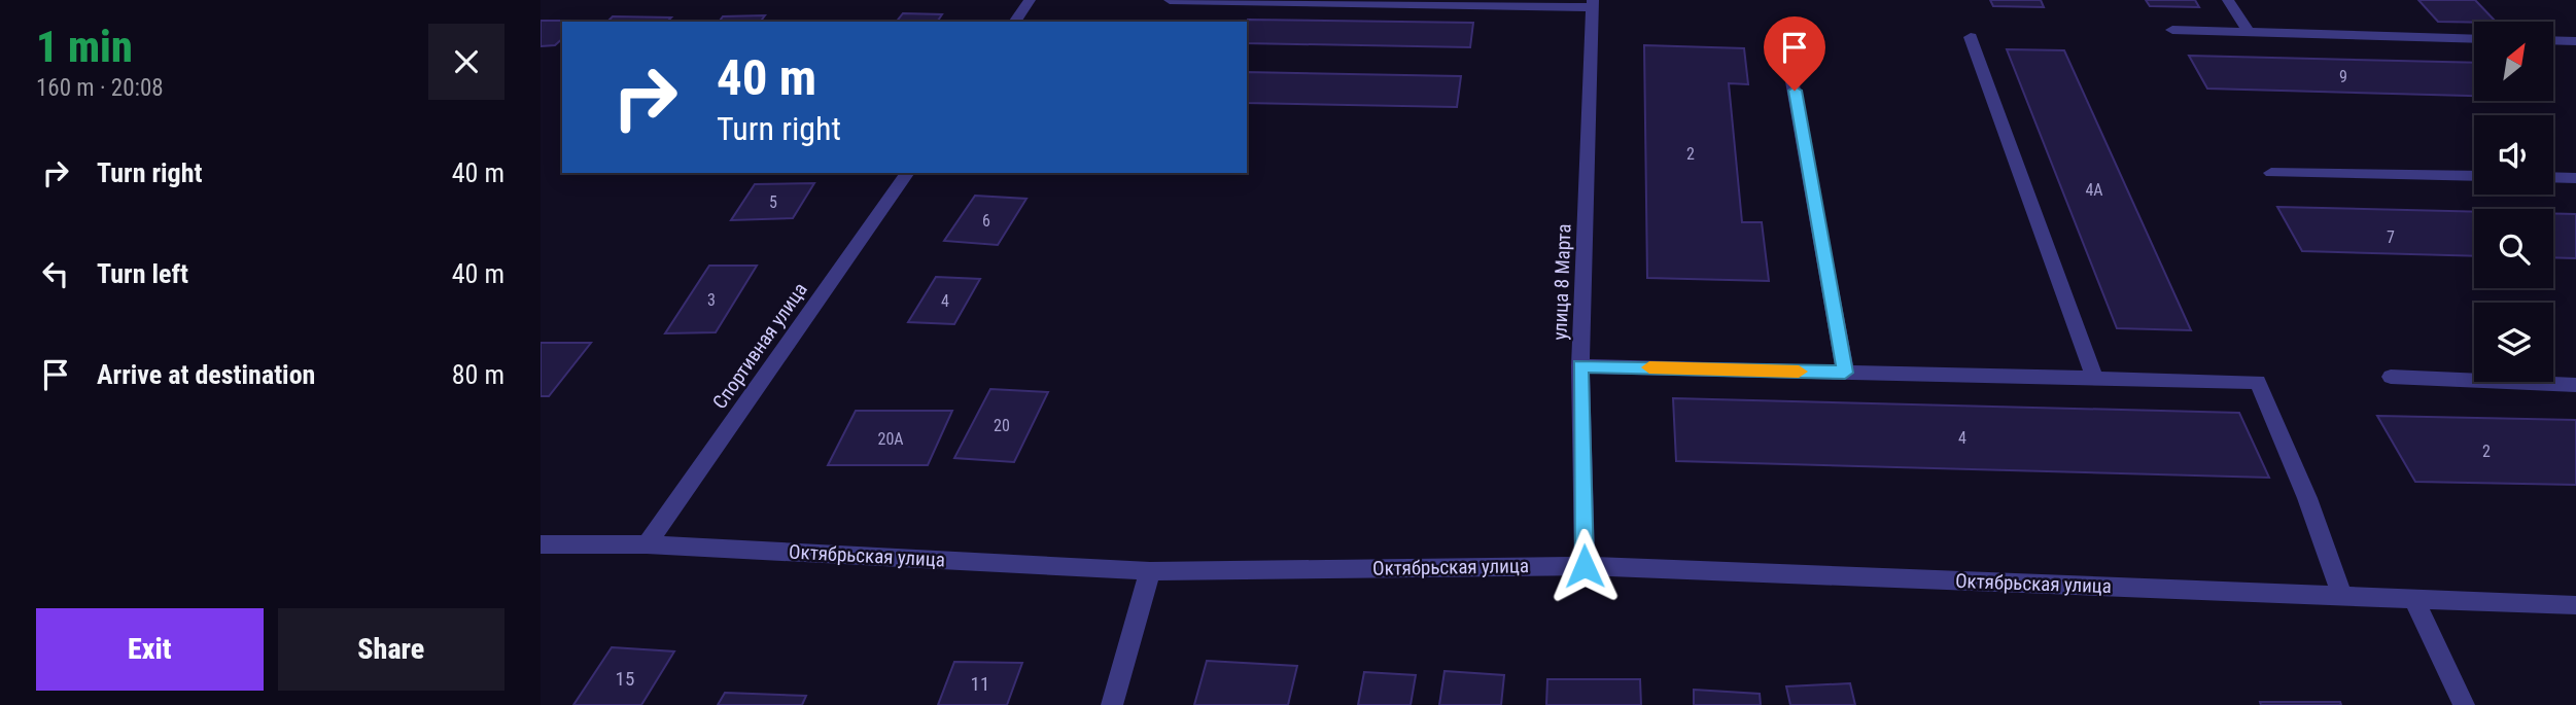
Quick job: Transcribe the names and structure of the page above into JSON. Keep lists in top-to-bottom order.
{
  "streets": {
    "street": ["улица 8 Марта", "Спортивная улица", "Октябрьская улица"]
  },
  "crossings": [
    ["улица 8 Марта", "Октябрьская улица"],
    ["Спортивная улица", "Октябрьская улица"]
  ],
  "house_numbers": [
    "9",
    "2",
    "4А",
    "5",
    "6",
    "7",
    "3",
    "4",
    "20",
    "4",
    "20А",
    "2",
    "15",
    "11"
  ],
  "north": "top right",
  "page": {
    "heading": ["1 min", "160 m · 20:08"],
    "turn": ["40 m", "Turn right"],
    "list": [
      {
        "name": "Turn right",
        "value": "40 m"
      },
      {
        "name": "Turn left",
        "value": "40 m"
      },
      {
        "name": "Arrive at destination",
        "value": "80 m"
      }
    ],
    "buttons": ["Exit", "Share"]
  }
}
